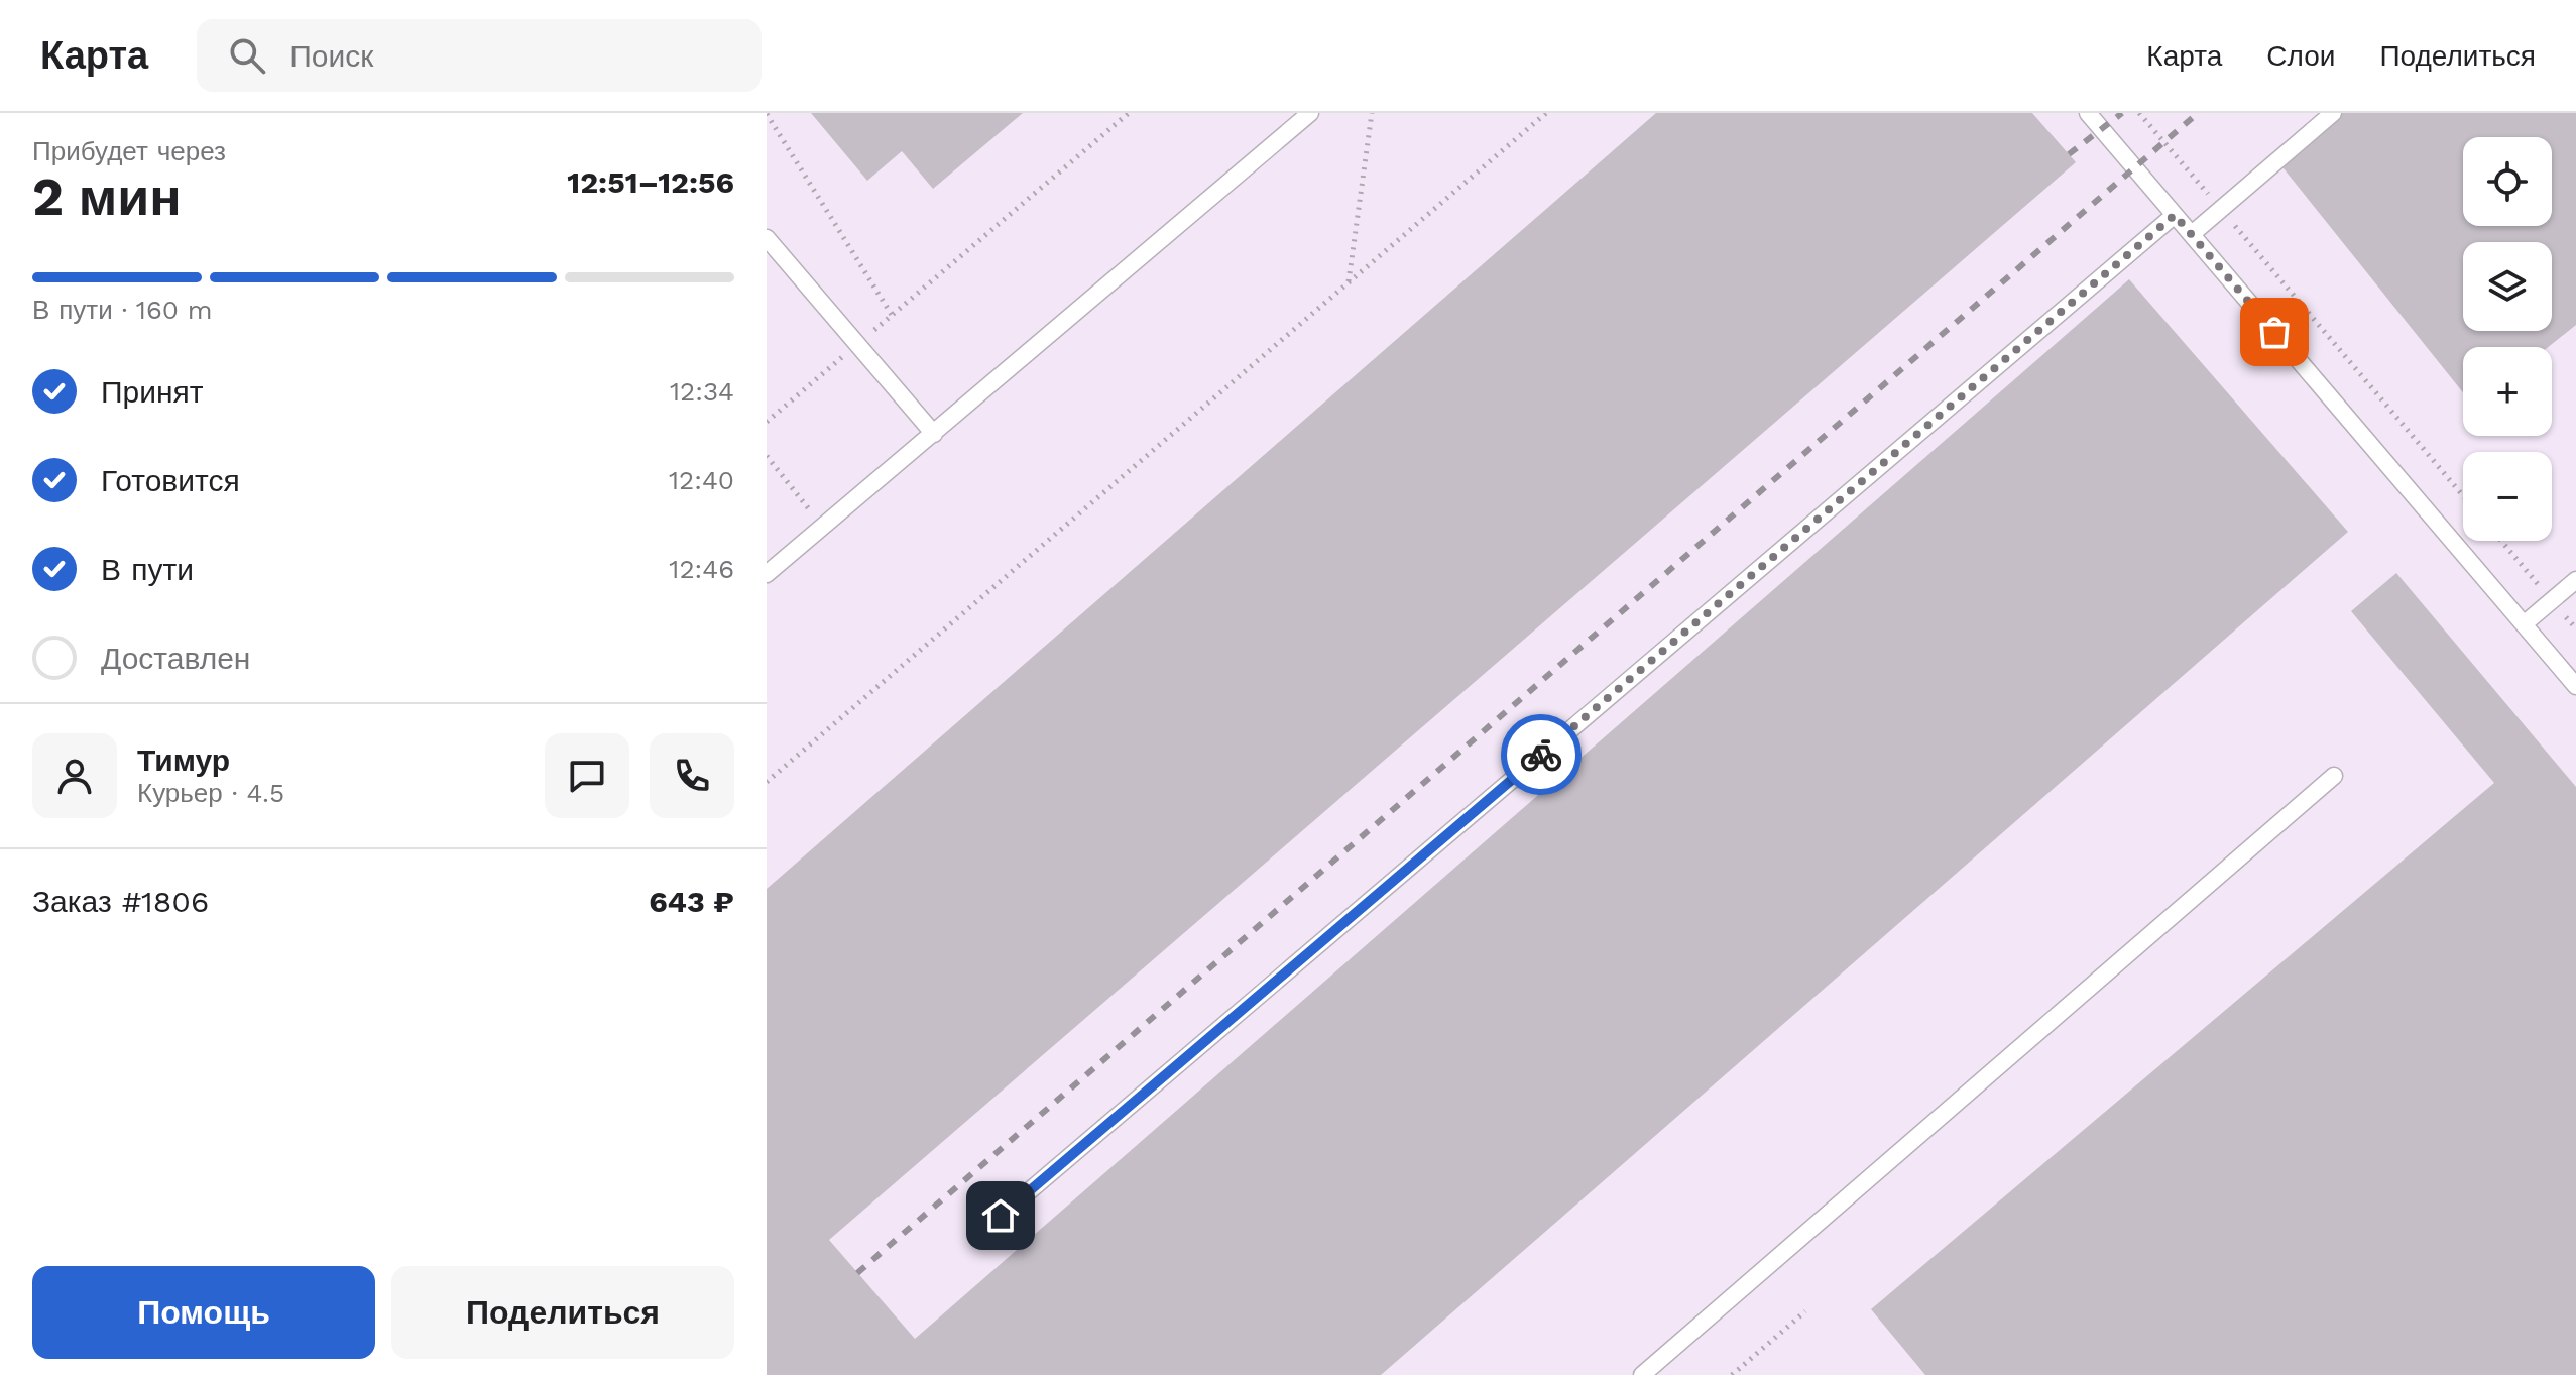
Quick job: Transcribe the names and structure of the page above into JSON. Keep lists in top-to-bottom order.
{
  "page": {
    "header": "Карта",
    "search": "Поиск",
    "nav": ["Карта", "Слои", "Поделиться"],
    "heading": ["2 мин", "Прибудет через", "12:51–12:56"],
    "panel": [
      "Тимур",
      "Курьер · 4.5",
      "Заказ #1806",
      "643 ₽"
    ],
    "map_buttons": ["+", "−"],
    "bar": "В пути · 160 m",
    "list": [
      ["Принят", "12:34"],
      ["Готовится", "12:40"],
      ["В пути", "12:46"],
      "Доставлен"
    ],
    "buttons": ["Помощь", "Поделиться"]
  }
}
